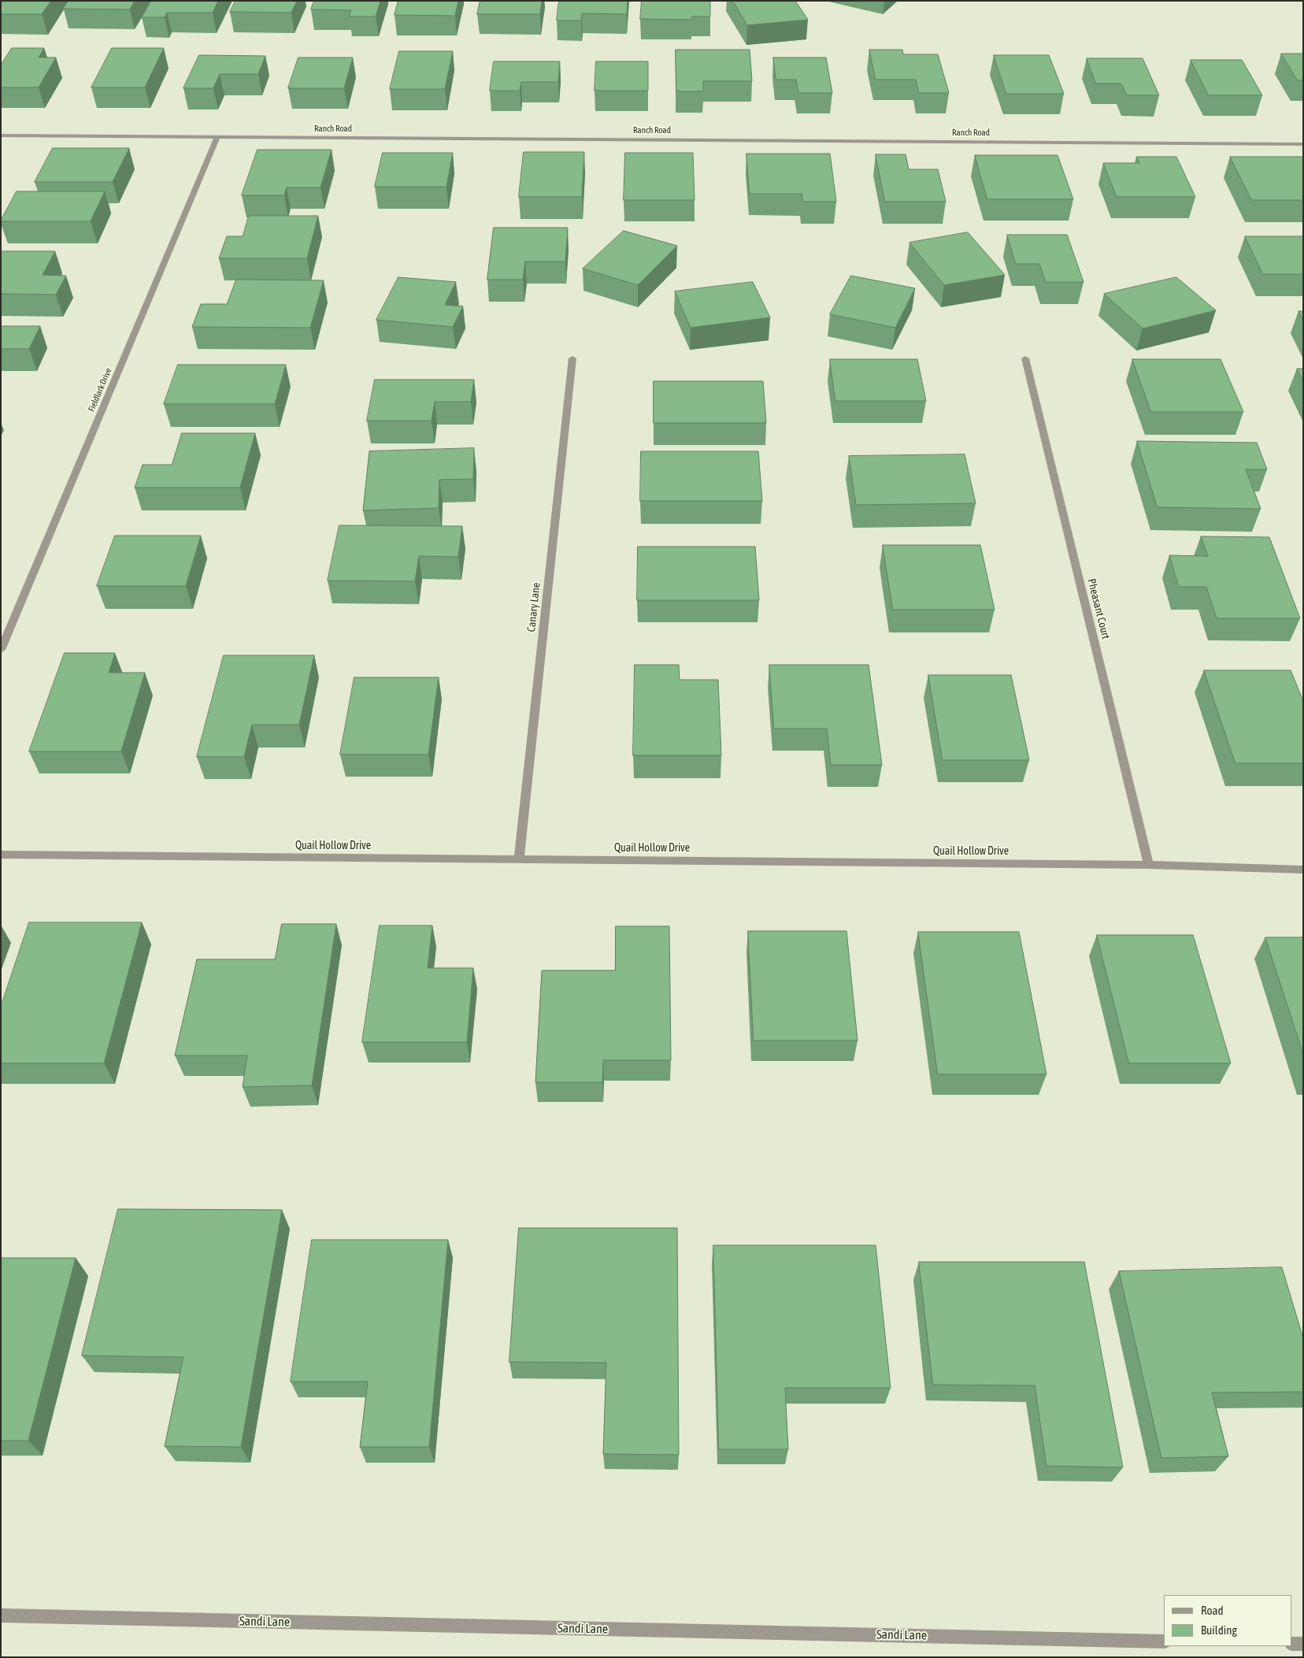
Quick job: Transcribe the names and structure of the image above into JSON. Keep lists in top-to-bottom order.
{
  "streets": {
    "street": [
      "Ranch Road",
      "Fieldlark Drive",
      "Canary Lane",
      "Pheasant Court",
      "Quail Hollow Drive",
      "Sandi Lane"
    ]
  },
  "crossings": [
    ["Ranch Road", "Fieldlark Drive"],
    ["Canary Lane", "Quail Hollow Drive"],
    ["Pheasant Court", "Quail Hollow Drive"]
  ],
  "legend": ["Road", "Building"]
}
